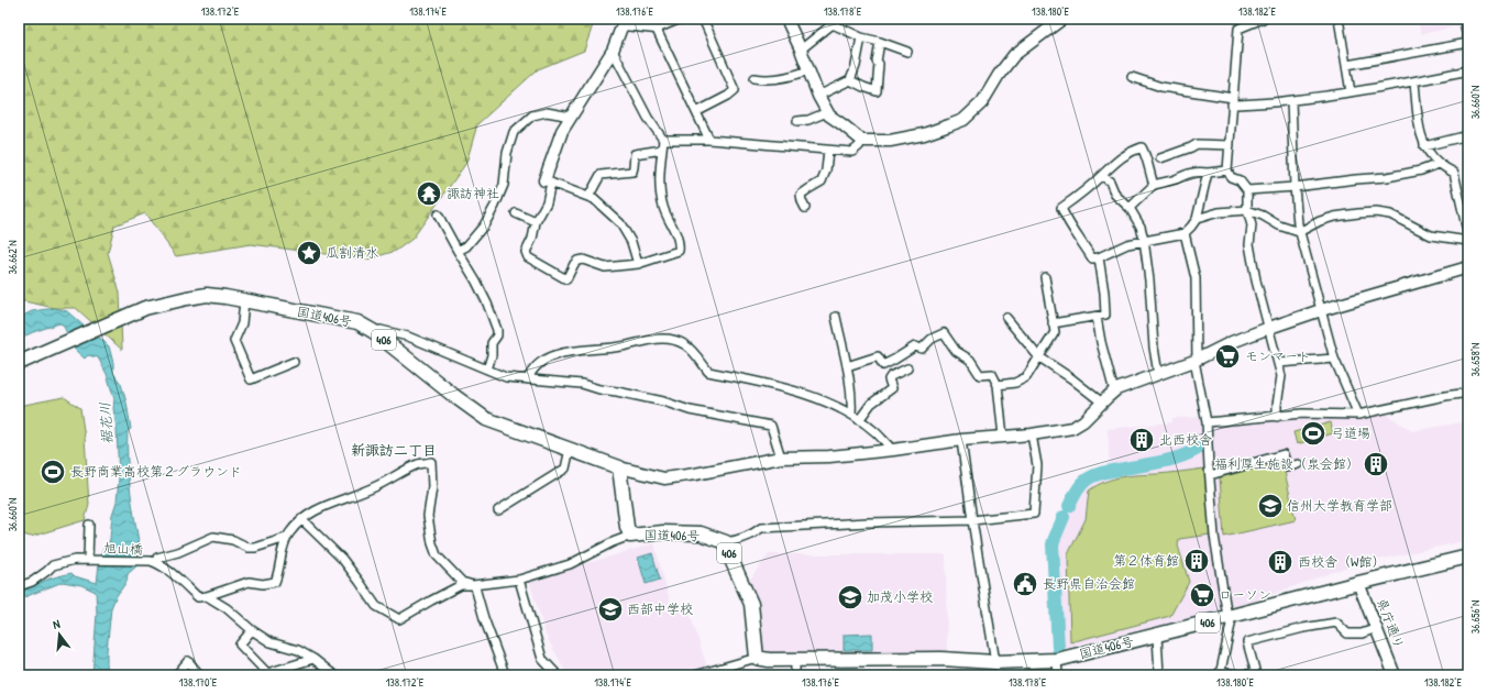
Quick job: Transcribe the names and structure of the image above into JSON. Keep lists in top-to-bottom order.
{
  "streets": {
    "highway": ["国道406号", "406"],
    "street": ["旭山橋", "県庁通り"]
  },
  "crossings": [
    ["国道406号", "406"],
    ["国道406号", "県庁通り"]
  ],
  "districts": ["新諏訪二丁目"],
  "water": ["裾花川"],
  "places": {
    "temple": ["諏訪神社"],
    "place": ["瓜割清水"],
    "supermarket": ["モンマート", "ローソン"],
    "sports": ["弓道場", "長野商業高校第２グラウンド"],
    "building": [
      "北西校舎",
      "福利厚生施設（泉会館）",
      "第２体育館",
      "西校舎（W館）"
    ],
    "school or university": ["信州大学教育学部", "加茂小学校", "西部中学校"],
    "public building": ["長野県自治会館"]
  },
  "north": "top",
  "coordinates": [
    "138.172°E",
    "138.174°E",
    "138.176°E",
    "138.178°E",
    "138.180°E",
    "138.182°E",
    "36.660°N",
    "36.662°N",
    "36.658°N",
    "36.656°N",
    "138.170°E"
  ]
}
